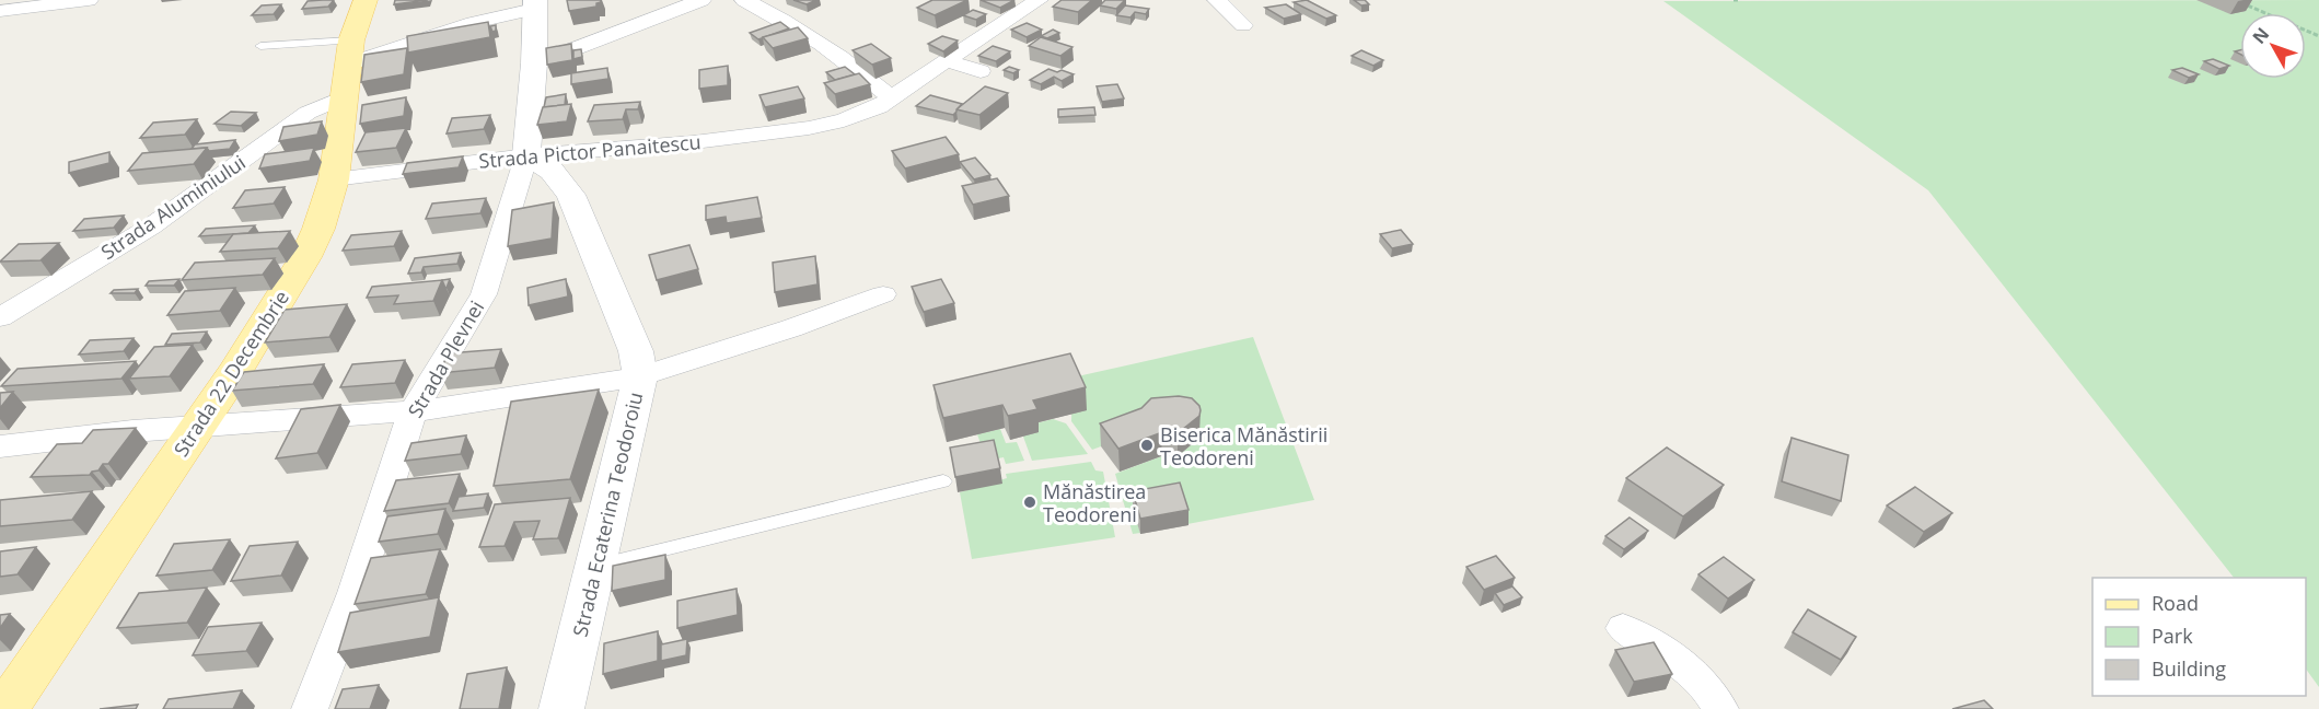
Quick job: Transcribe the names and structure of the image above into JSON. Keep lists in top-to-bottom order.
{
  "streets": {
    "main road": ["Strada 22 Decembrie"],
    "street": [
      "Strada Pictor Panaitescu",
      "Strada Aluminiului",
      "Strada Plevnei",
      "Strada Ecaterina Teodoroiu"
    ]
  },
  "crossings": [
    ["Strada Pictor Panaitescu", "Strada Plevnei"],
    ["Strada Pictor Panaitescu", "Strada 22 Decembrie"],
    ["Strada Pictor Panaitescu", "Strada Ecaterina Teodoroiu"],
    ["Strada Aluminiului", "Strada 22 Decembrie"],
    ["Strada Plevnei", "Strada Ecaterina Teodoroiu"]
  ],
  "places": ["Biserica Mănăstirii Teodoreni", "Mănăstirea Teodoreni"],
  "legend": ["Road", "Park", "Building"],
  "north": "top left"
}
